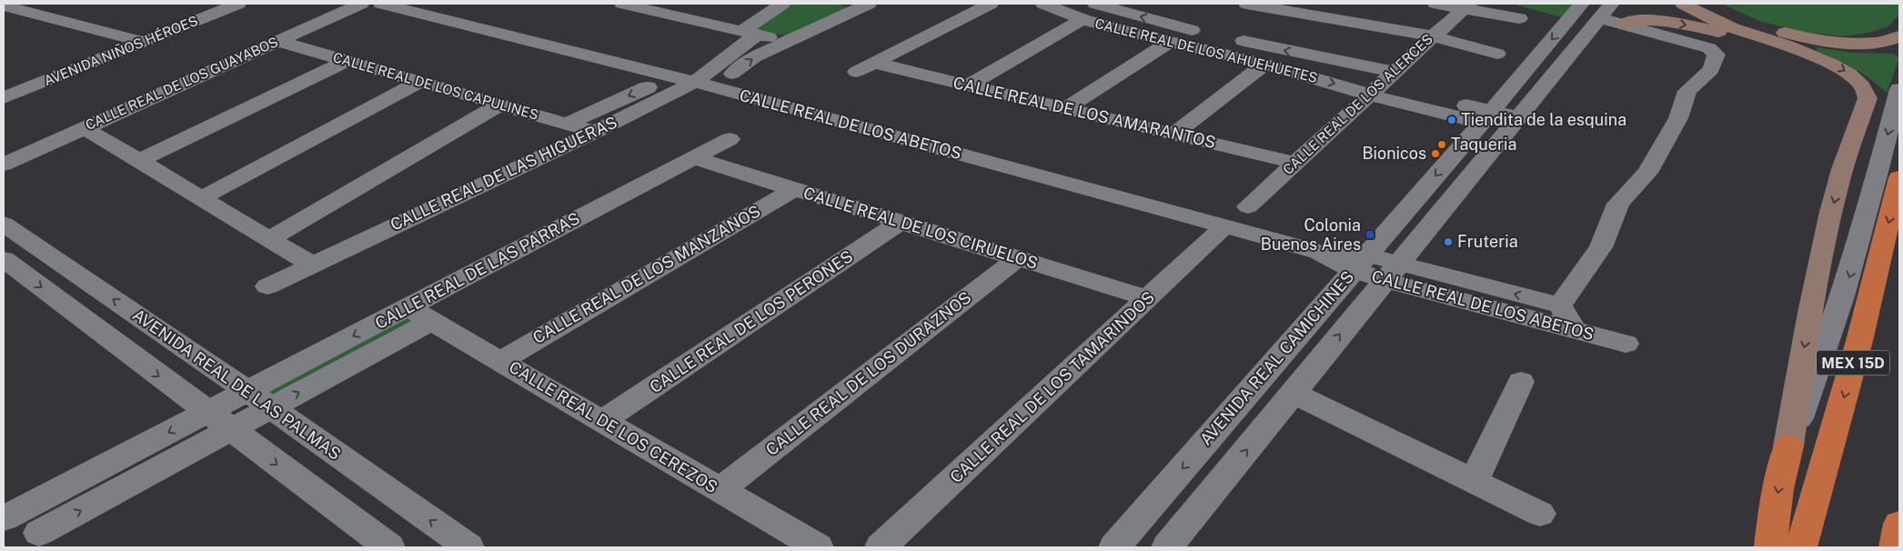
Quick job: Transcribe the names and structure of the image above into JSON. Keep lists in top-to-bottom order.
{
  "streets": {
    "highway": ["MEX 15D"],
    "street": [
      "AVENIDA NIÑOS HÉROES",
      "CALLE REAL DE LOS AHUEHUETES",
      "CALLE REAL DE LOS GUAYABOS",
      "CALLE REAL DE LOS CAPULINES",
      "CALLE REAL DE LOS ALERCES",
      "CALLE REAL DE LOS AMARANTOS",
      "CALLE REAL DE LOS ABETOS",
      "CALLE REAL DE LAS HIGUERAS",
      "CALLE REAL DE LOS CIRUELOS",
      "CALLE REAL DE LAS PARRAS",
      "CALLE REAL DE LOS MANZANOS",
      "CALLE REAL DE LOS PERONES",
      "AVENIDA REAL CAMICHINES",
      "CALLE REAL DE LOS DURAZNOS",
      "AVENIDA REAL DE LAS PALMAS",
      "CALLE REAL DE LOS TAMARINDOS",
      "CALLE REAL DE LOS CEREZOS"
    ]
  },
  "crossings": [
    ["CALLE REAL DE LOS AHUEHUETES", "CALLE REAL DE LOS ALERCES"],
    ["CALLE REAL DE LOS GUAYABOS", "CALLE REAL DE LOS CAPULINES"],
    ["CALLE REAL DE LOS GUAYABOS", "CALLE REAL DE LOS ABETOS"],
    ["CALLE REAL DE LOS CAPULINES", "CALLE REAL DE LAS HIGUERAS"],
    ["CALLE REAL DE LOS ALERCES", "CALLE REAL DE LOS AMARANTOS"],
    ["CALLE REAL DE LOS ABETOS", "CALLE REAL DE LAS HIGUERAS"],
    ["CALLE REAL DE LOS ABETOS", "AVENIDA REAL CAMICHINES"],
    ["CALLE REAL DE LOS ABETOS", "CALLE REAL DE LOS TAMARINDOS"],
    ["CALLE REAL DE LOS CIRUELOS", "CALLE REAL DE LAS PARRAS"],
    ["CALLE REAL DE LOS CIRUELOS", "CALLE REAL DE LOS MANZANOS"],
    ["CALLE REAL DE LOS CIRUELOS", "CALLE REAL DE LOS PERONES"],
    ["CALLE REAL DE LOS CIRUELOS", "CALLE REAL DE LOS DURAZNOS"],
    ["CALLE REAL DE LOS CIRUELOS", "CALLE REAL DE LOS TAMARINDOS"],
    ["CALLE REAL DE LAS PARRAS", "AVENIDA REAL DE LAS PALMAS"],
    ["CALLE REAL DE LAS PARRAS", "CALLE REAL DE LOS CEREZOS"],
    ["CALLE REAL DE LOS MANZANOS", "CALLE REAL DE LOS CEREZOS"],
    ["CALLE REAL DE LOS PERONES", "CALLE REAL DE LOS CEREZOS"],
    ["CALLE REAL DE LOS DURAZNOS", "CALLE REAL DE LOS CEREZOS"]
  ],
  "places": {
    "other": [
      "Tiendita de la esquina",
      "Taqueria",
      "Bionicos",
      "Fruteria"
    ],
    "transit": ["Colonia Buenos Aires"]
  }
}
